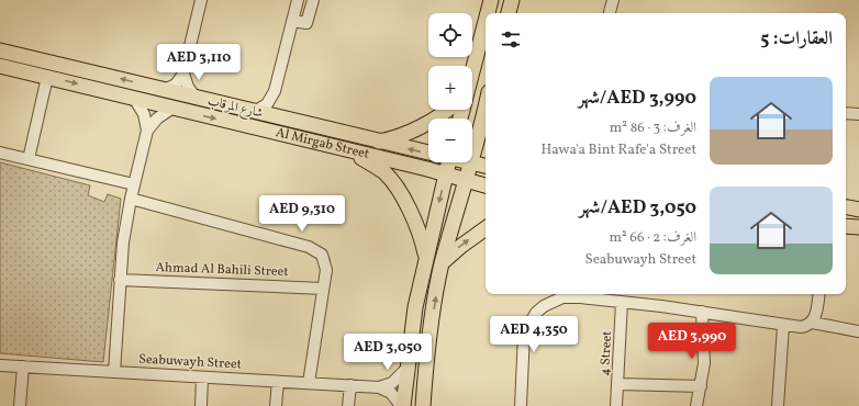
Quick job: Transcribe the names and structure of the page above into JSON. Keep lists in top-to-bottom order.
{
  "streets": {
    "main road": ["شارع المرقاب", "Al Mirgab Street"],
    "street": ["Ahmad Al Bahili Street", "4 Street", "Seabuwayh Street"]
  },
  "one_way": ["شارع المرقاب", "Al Mirgab Street"],
  "page": {
    "map_buttons": ["+", "−"],
    "heading": "العقارات: 5",
    "price": [
      "AED 3,110",
      "AED 9,310",
      "AED 4,350",
      "AED 3,990",
      "AED 3,050"
    ],
    "list": [
      {
        "name": "AED 3,990/شهر",
        "note": "الغرف: 3 · 86 m² · Hawa'a Bint Rafe'a Street"
      },
      {
        "name": "AED 3,050/شهر",
        "note": "الغرف: 2 · 66 m² · Seabuwayh Street"
      }
    ]
  }
}
